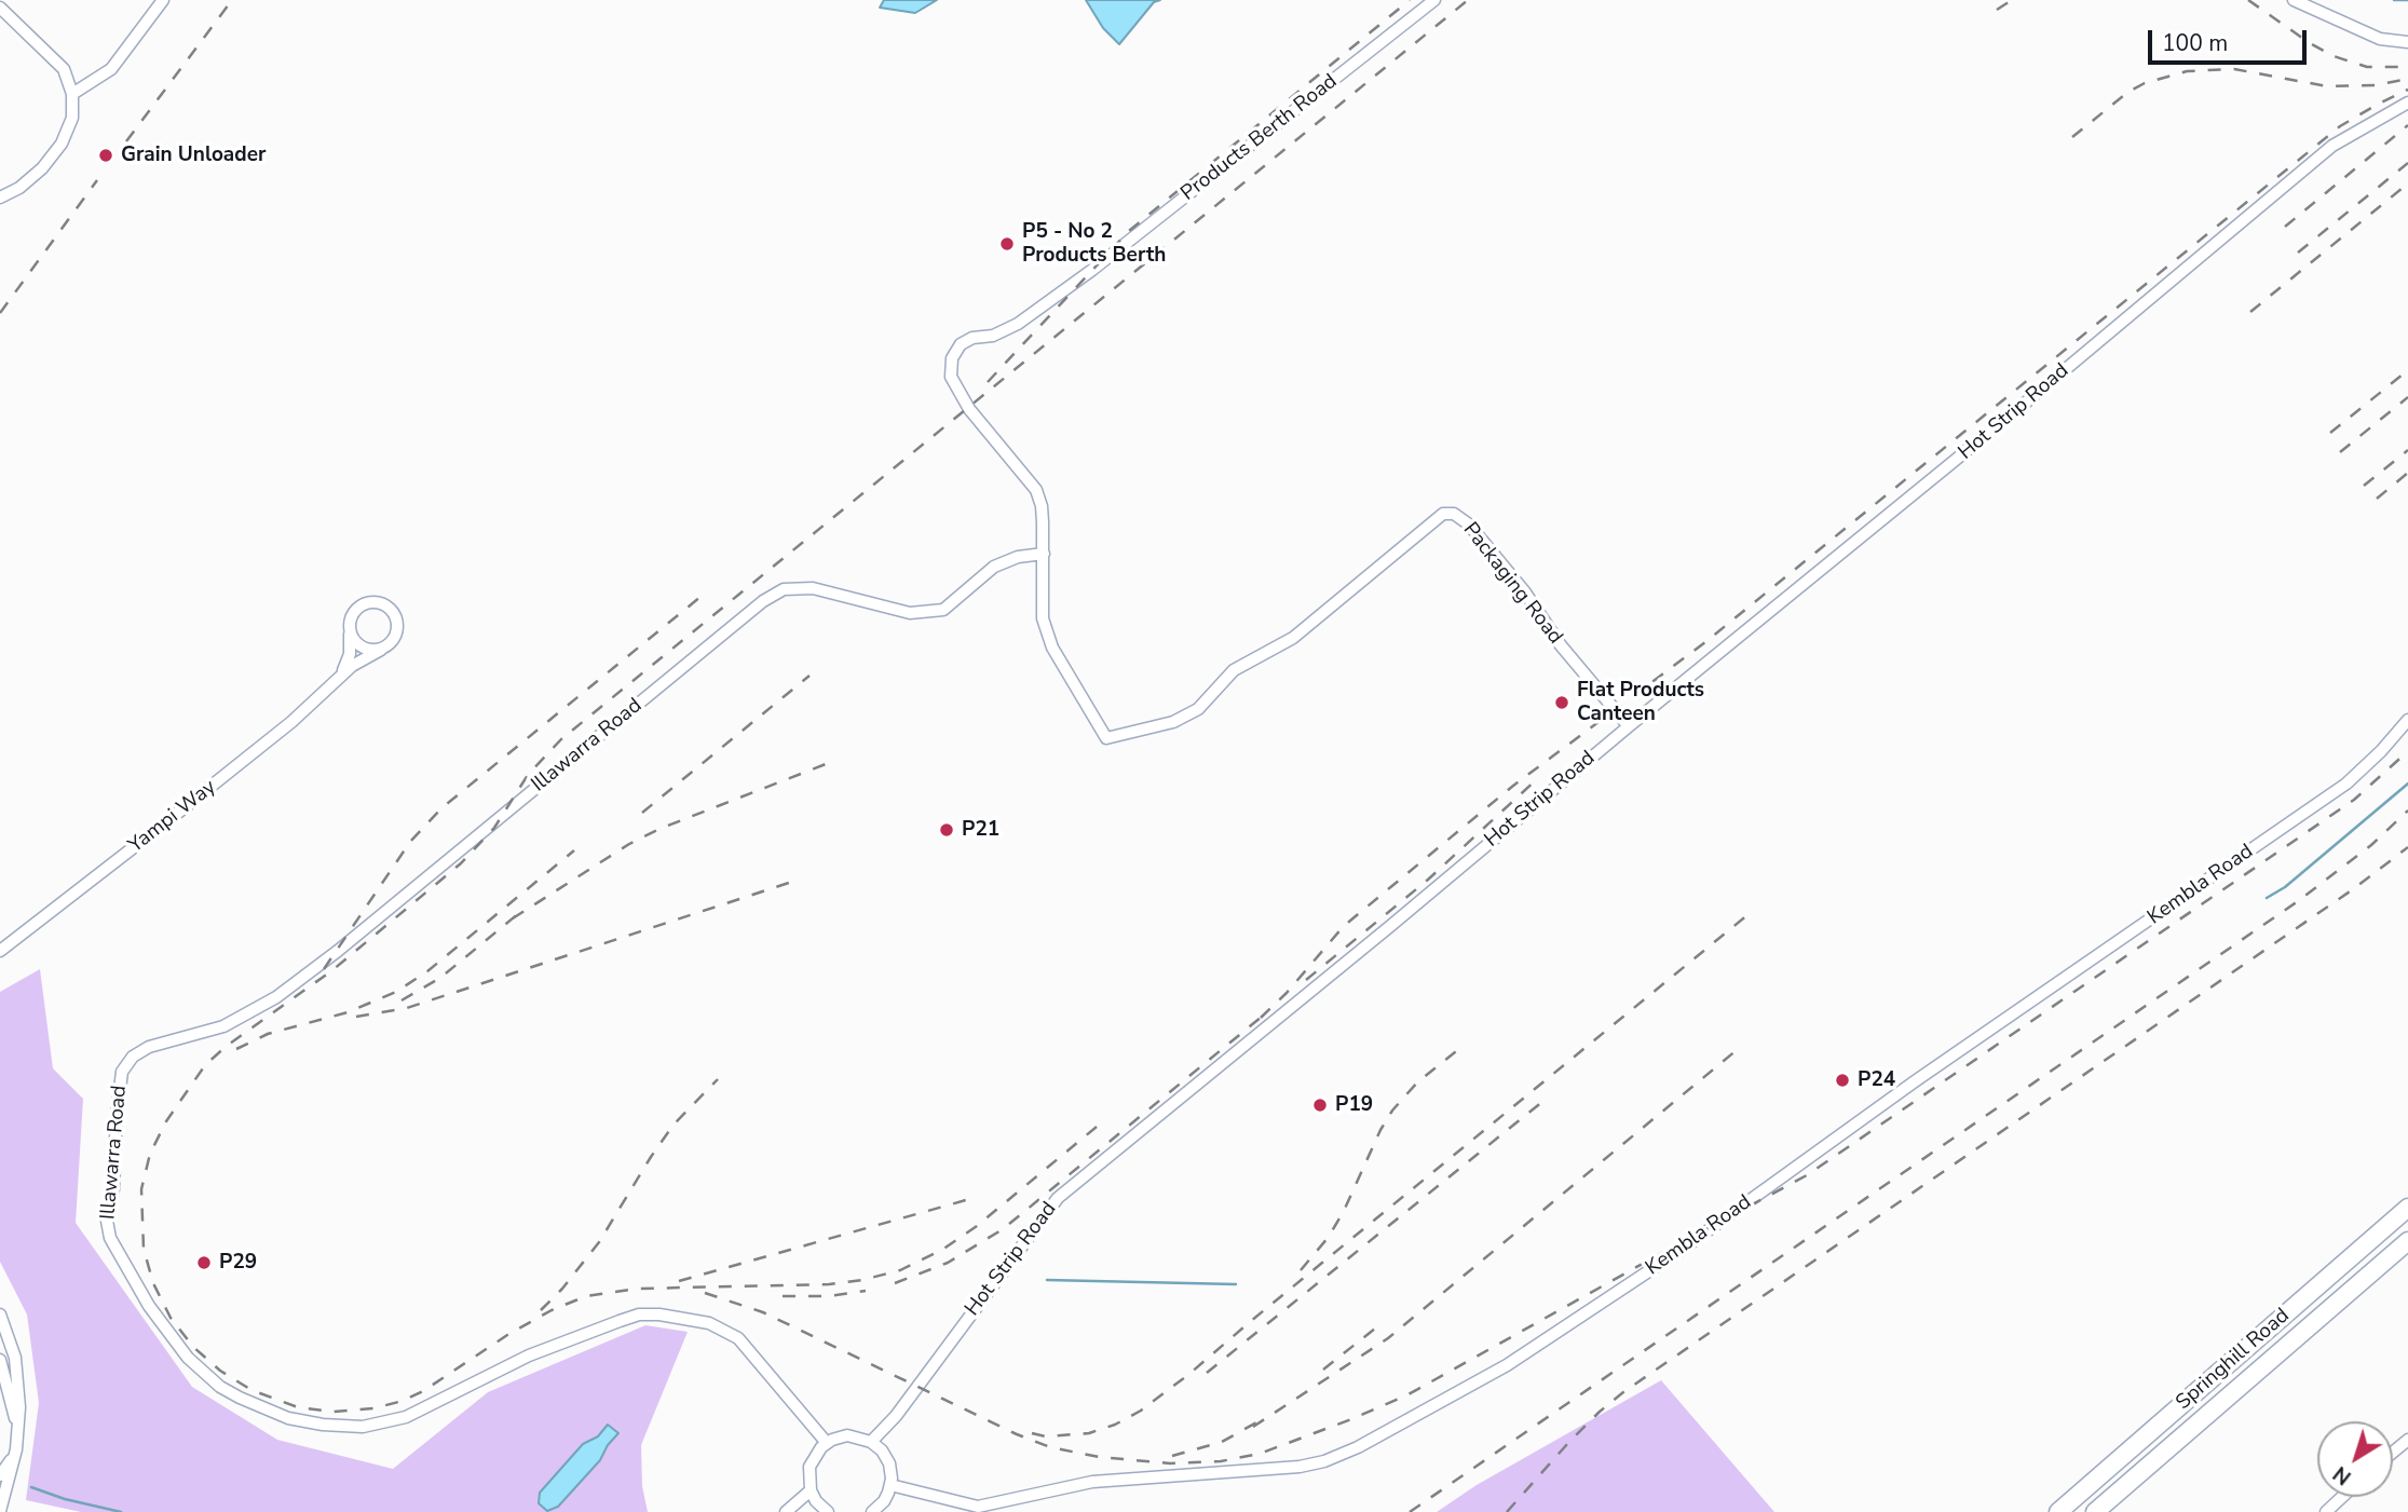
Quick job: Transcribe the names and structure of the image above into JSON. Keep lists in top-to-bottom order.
{
  "streets": {
    "main road": ["Springhill Road"],
    "street": [
      "Products Berth Road",
      "Hot Strip Road",
      "Packaging Road",
      "Illawarra Road",
      "Yampi Way",
      "Kembla Road"
    ]
  },
  "crossings": [
    ["Products Berth Road", "Packaging Road"],
    ["Products Berth Road", "Illawarra Road"],
    ["Hot Strip Road", "Packaging Road"],
    ["Packaging Road", "Illawarra Road"]
  ],
  "places": [
    "Grain Unloader",
    "P5 - No 2 Products Berth",
    "Flat Products Canteen",
    "P21",
    "P24",
    "P19",
    "P29"
  ],
  "scale_bar": "100 m",
  "north": "bottom left"
}
